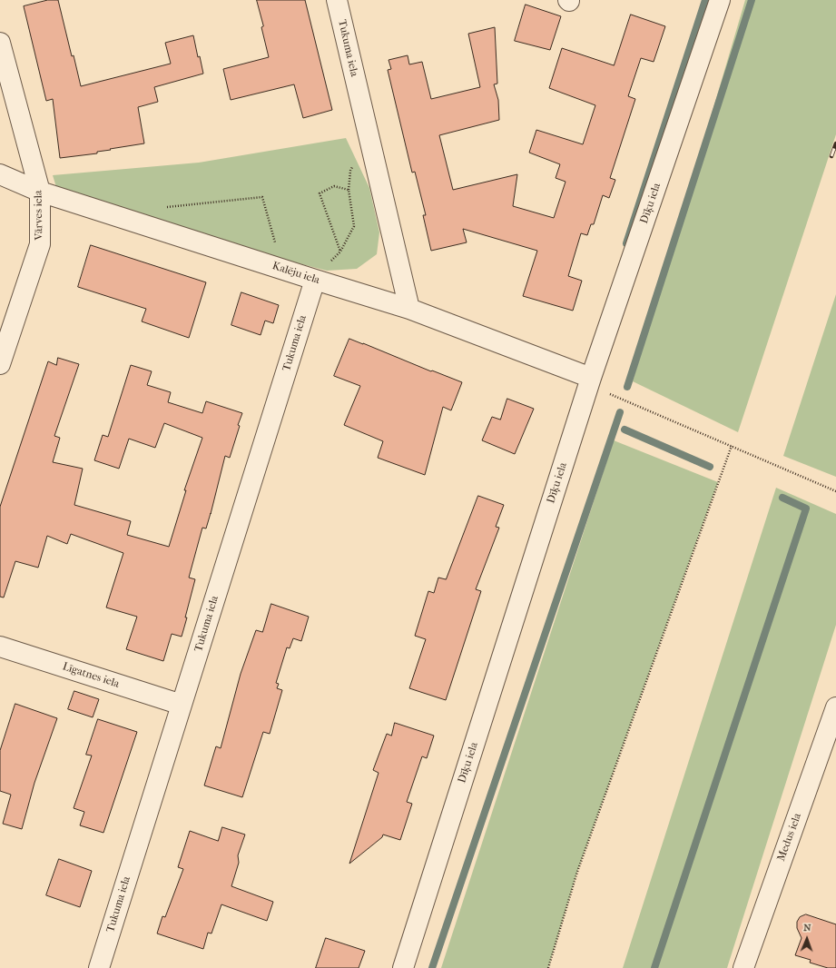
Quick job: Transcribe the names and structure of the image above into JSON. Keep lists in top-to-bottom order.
{
  "streets": {
    "street": [
      "Tukuma iela",
      "Dīķu iela",
      "Vārves iela",
      "Kalēju iela",
      "Līgatnes iela",
      "Medus iela"
    ]
  },
  "crossings": [
    ["Tukuma iela", "Kalēju iela"],
    ["Tukuma iela", "Līgatnes iela"],
    ["Dīķu iela", "Kalēju iela"],
    ["Vārves iela", "Kalēju iela"]
  ],
  "north": "top"
}
